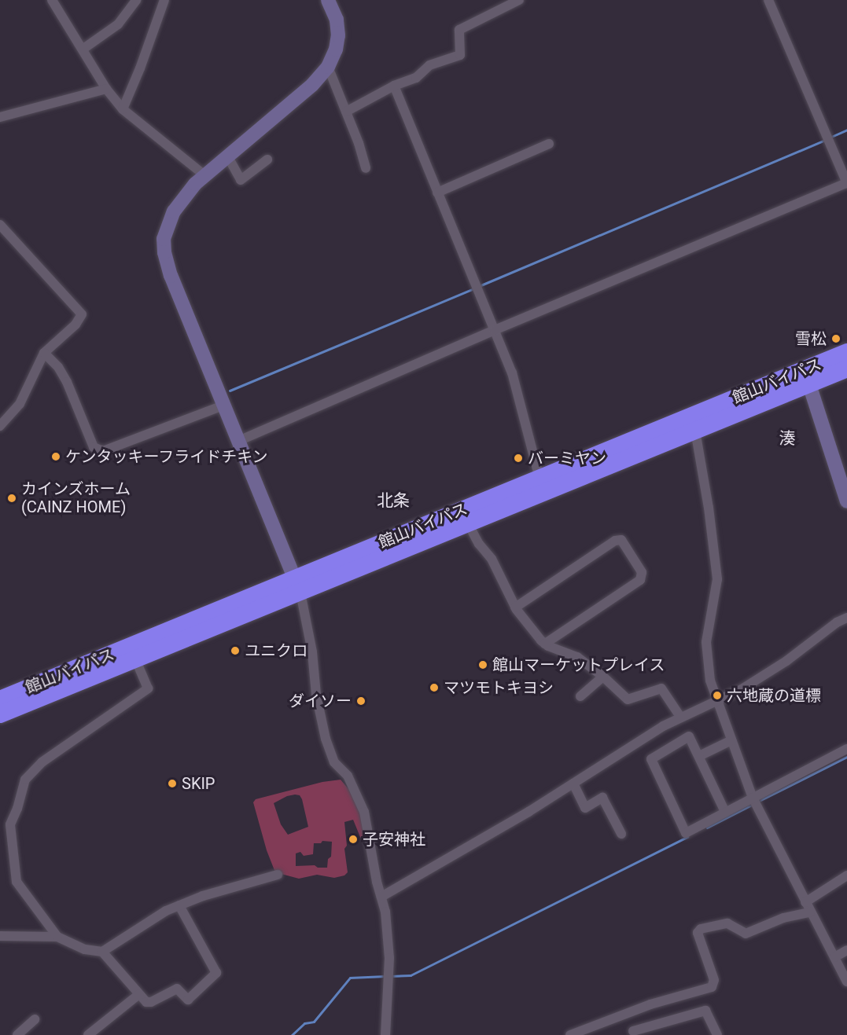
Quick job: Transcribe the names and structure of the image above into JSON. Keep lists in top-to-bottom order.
{
  "streets": {
    "highway": ["館山バイパス"]
  },
  "districts": ["湊", "北条"],
  "places": [
    "雪松",
    "ケンタッキーフライドチキン",
    "バーミヤン",
    "カインズホーム (CAINZ HOME)",
    "ユニクロ",
    "館山マーケットプレイス",
    "マツモトキヨシ",
    "六地蔵の道標",
    "ダイソー",
    "SKIP",
    "子安神社"
  ]
}
